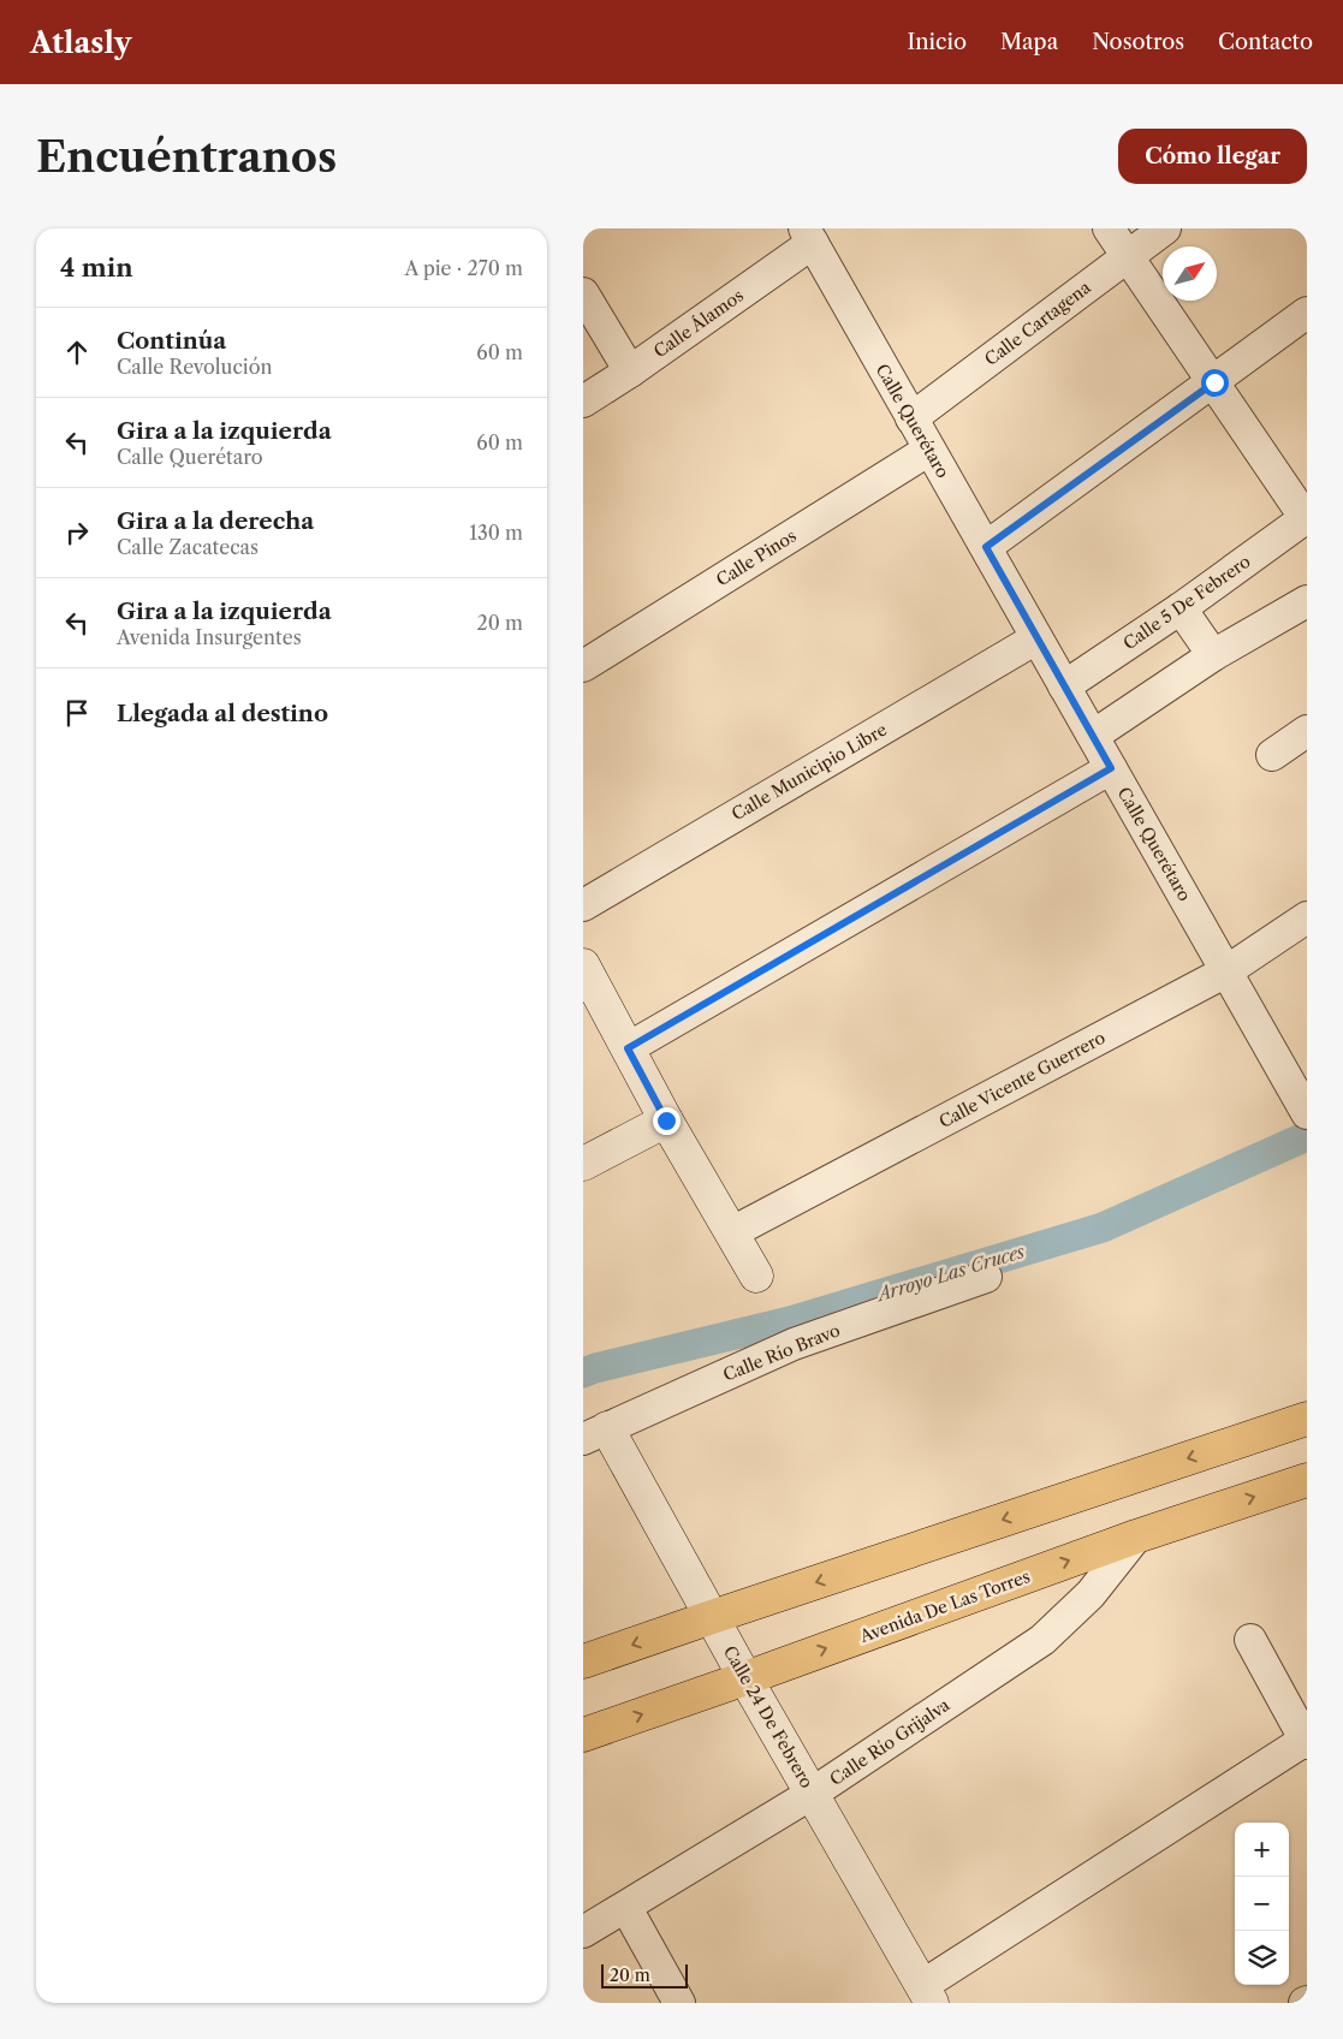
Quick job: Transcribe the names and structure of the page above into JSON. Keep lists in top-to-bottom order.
{
  "streets": {
    "main road": ["Avenida De Las Torres"],
    "street": [
      "Calle Álamos",
      "Calle Cartagena",
      "Calle Querétaro",
      "Calle Pinos",
      "Calle 5 De Febrero",
      "Calle Municipio Libre",
      "Calle Vicente Guerrero",
      "Calle Río Bravo",
      "Calle 24 De Febrero",
      "Calle Río Grijalva"
    ]
  },
  "crossings": [
    ["Calle Álamos", "Calle Querétaro"],
    ["Calle Cartagena", "Calle Querétaro"],
    ["Calle Querétaro", "Calle Pinos"],
    ["Calle Querétaro", "Calle 5 De Febrero"],
    ["Calle Querétaro", "Calle Municipio Libre"],
    ["Calle Querétaro", "Calle Vicente Guerrero"],
    ["Calle Río Bravo", "Calle 24 De Febrero"],
    ["Avenida De Las Torres", "Calle 24 De Febrero"],
    ["Avenida De Las Torres", "Calle Río Grijalva"],
    ["Calle 24 De Febrero", "Calle Río Grijalva"]
  ],
  "water": ["Arroyo Las Cruces"],
  "scale_bar": "20 m",
  "north": "top right",
  "page": {
    "header": "Atlasly",
    "nav": [
      "Inicio",
      "Mapa",
      "Nosotros",
      "Contacto"
    ],
    "buttons": "Cómo llegar",
    "title": "Encuéntranos",
    "heading": ["4 min", "A pie · 270 m"],
    "list": [
      ["Continúa", "Calle Revolución", "60 m"],
      ["Gira a la izquierda", "Calle Querétaro", "60 m"],
      ["Gira a la derecha", "Calle Zacatecas", "130 m"],
      ["Gira a la izquierda", "Avenida Insurgentes", "20 m"],
      "Llegada al destino"
    ],
    "map_buttons": ["+", "−"],
    "scale": "20 m"
  }
}
